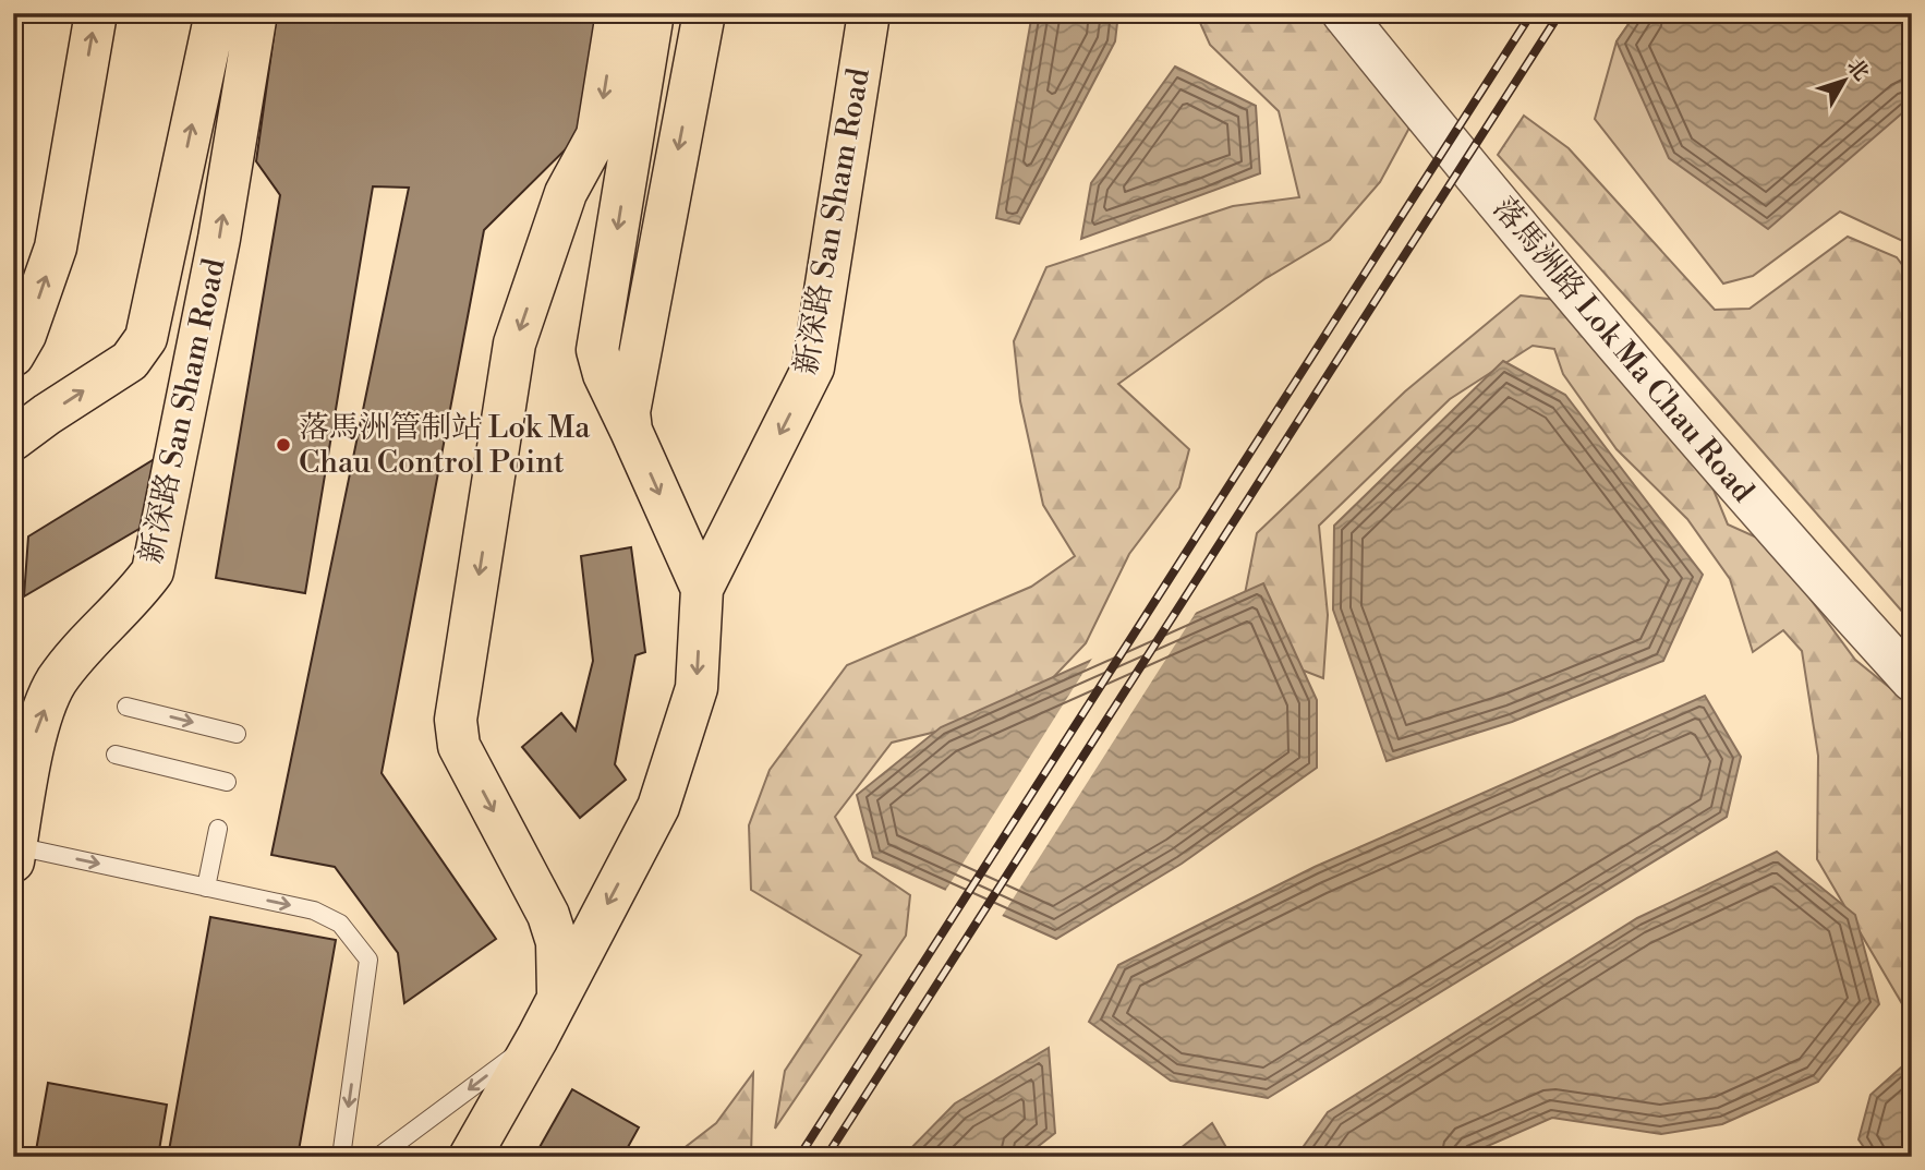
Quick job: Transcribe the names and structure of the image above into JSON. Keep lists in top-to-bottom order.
{
  "streets": {
    "main road": ["新深路 San Sham Road"],
    "street": ["落馬洲路 Lok Ma Chau Road"]
  },
  "places": ["落馬洲管制站 Lok Ma Chau Control Point"],
  "north": "top right"
}
